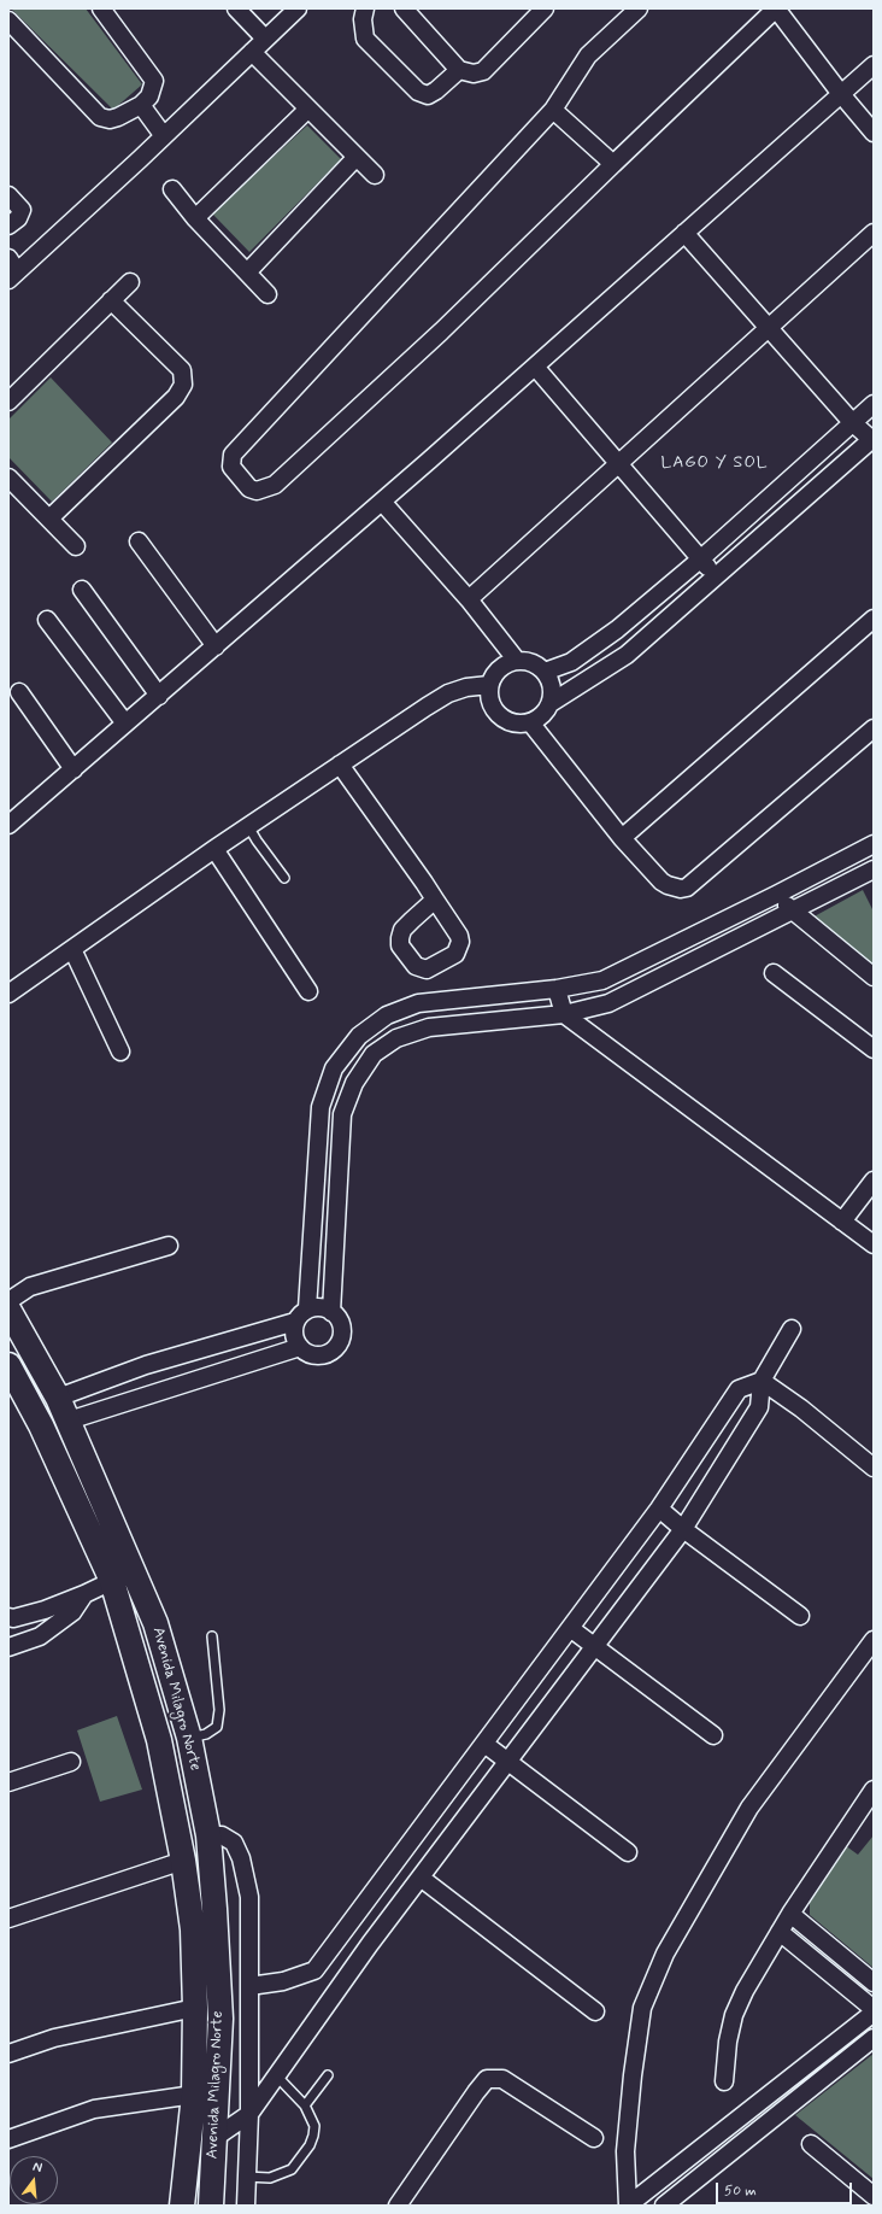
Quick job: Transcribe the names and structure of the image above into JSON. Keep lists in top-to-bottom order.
{
  "streets": {
    "main road": ["Avenida Milagro Norte"]
  },
  "districts": ["LAGO Y SOL"],
  "scale_bar": "50 m",
  "north": "top"
}
